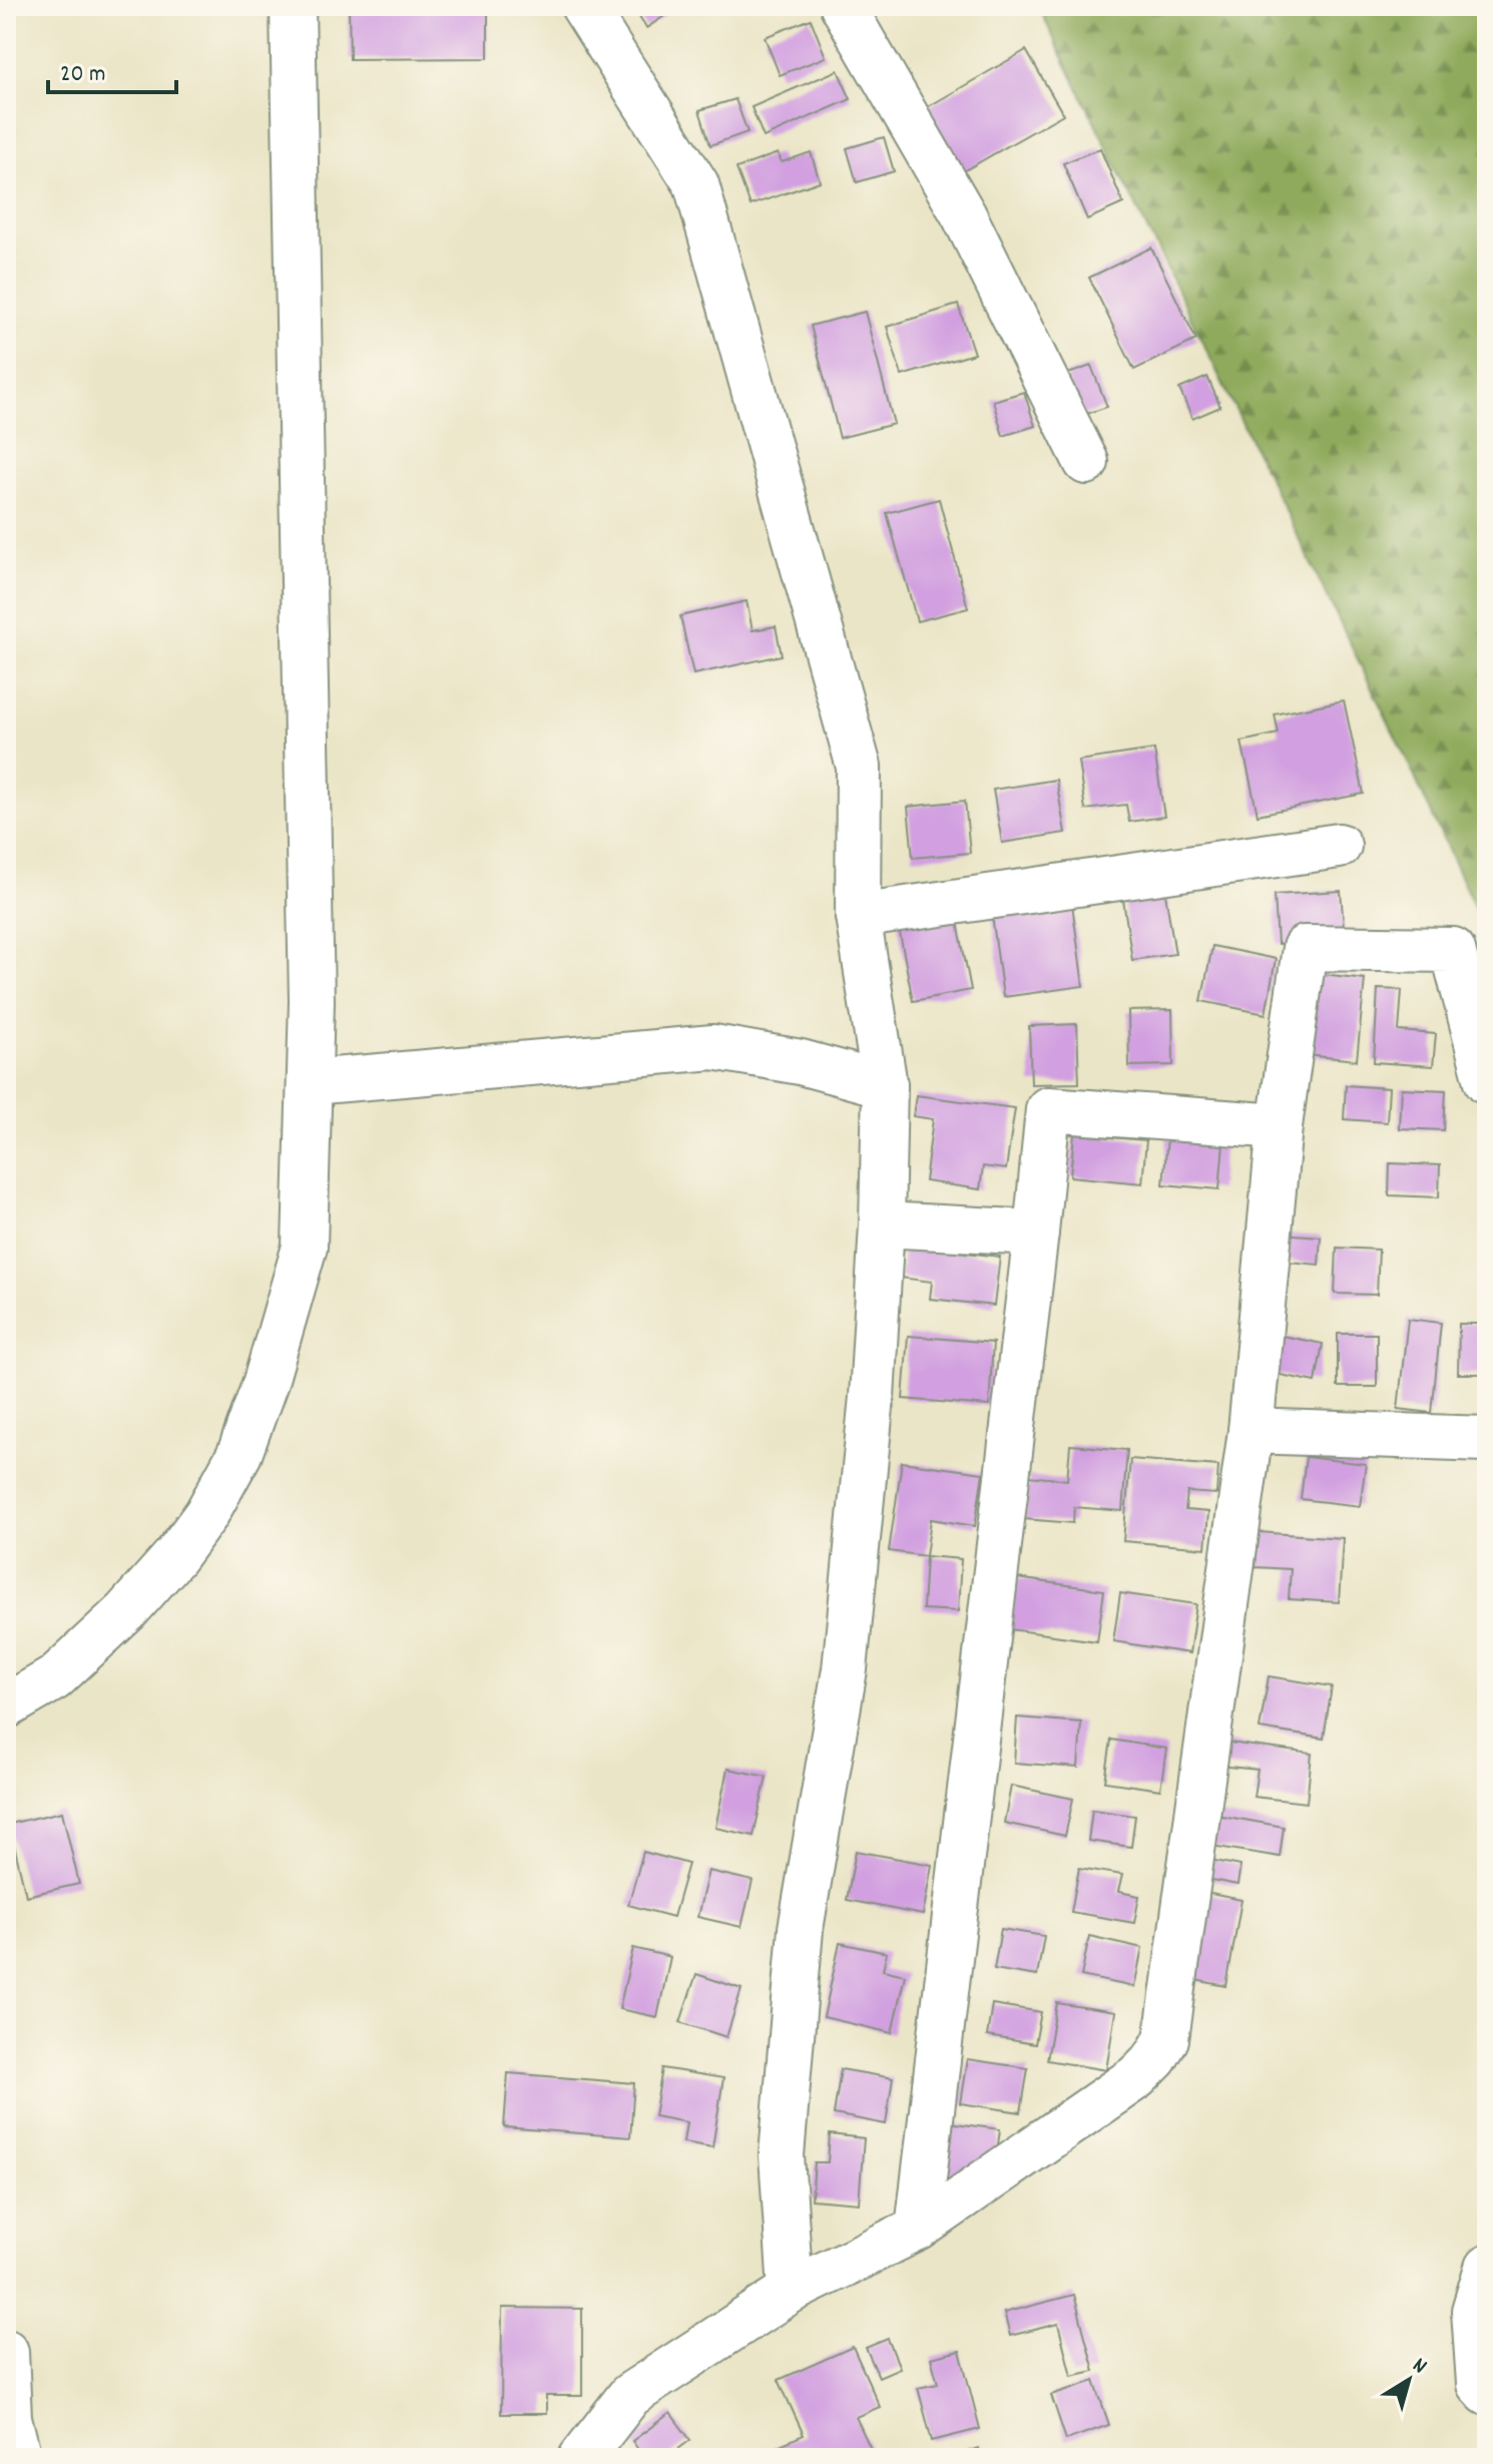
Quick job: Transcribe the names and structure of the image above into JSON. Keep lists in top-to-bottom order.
{
  "scale_bar": "20 m",
  "north": "top right"
}
